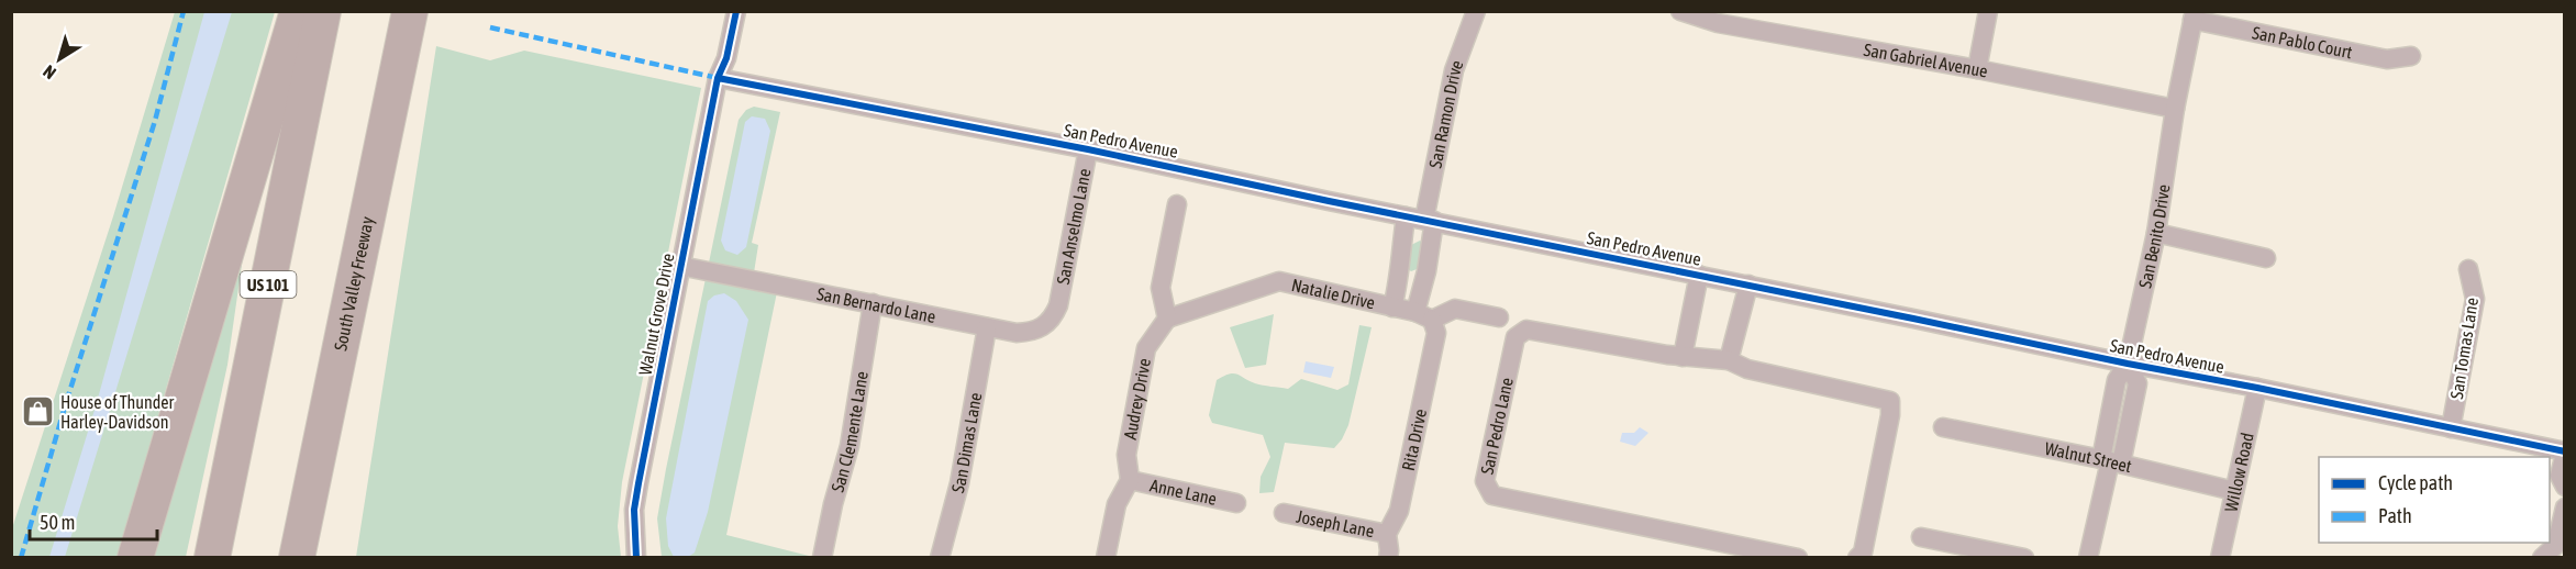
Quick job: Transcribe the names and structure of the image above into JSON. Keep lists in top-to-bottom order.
{
  "streets": {
    "highway": ["US 101", "South Valley Freeway"],
    "street": [
      "San Pablo Court",
      "San Gabriel Avenue",
      "San Ramon Drive",
      "San Pedro Avenue",
      "San Anselmo Lane",
      "San Benito Drive",
      "Natalie Drive",
      "San Bernardo Lane",
      "Walnut Grove Drive",
      "San Tomas Lane",
      "Audrey Drive",
      "San Pedro Lane",
      "San Clemente Lane",
      "Rita Drive",
      "San Dimas Lane",
      "Walnut Street",
      "Willow Road",
      "Anne Lane",
      "Joseph Lane"
    ]
  },
  "crossings": [
    ["San Pablo Court", "San Benito Drive"],
    ["San Gabriel Avenue", "San Benito Drive"],
    ["San Ramon Drive", "San Pedro Avenue"],
    ["San Ramon Drive", "Natalie Drive"],
    ["San Ramon Drive", "Rita Drive"],
    ["San Pedro Avenue", "San Anselmo Lane"],
    ["San Pedro Avenue", "San Benito Drive"],
    ["San Pedro Avenue", "Walnut Grove Drive"],
    ["San Pedro Avenue", "San Tomas Lane"],
    ["San Pedro Avenue", "Willow Road"],
    ["San Anselmo Lane", "San Bernardo Lane"],
    ["San Benito Drive", "Walnut Street"],
    ["Natalie Drive", "Audrey Drive"],
    ["Natalie Drive", "Rita Drive"],
    ["San Bernardo Lane", "Walnut Grove Drive"],
    ["San Bernardo Lane", "San Clemente Lane"],
    ["San Bernardo Lane", "San Dimas Lane"],
    ["Audrey Drive", "Anne Lane"],
    ["Rita Drive", "Joseph Lane"],
    ["Walnut Street", "Willow Road"]
  ],
  "places": {
    "shop": ["House of Thunder Harley-Davidson"]
  },
  "legend": ["Cycle path", "Path"],
  "scale_bar": "50 m",
  "north": "bottom left"
}
